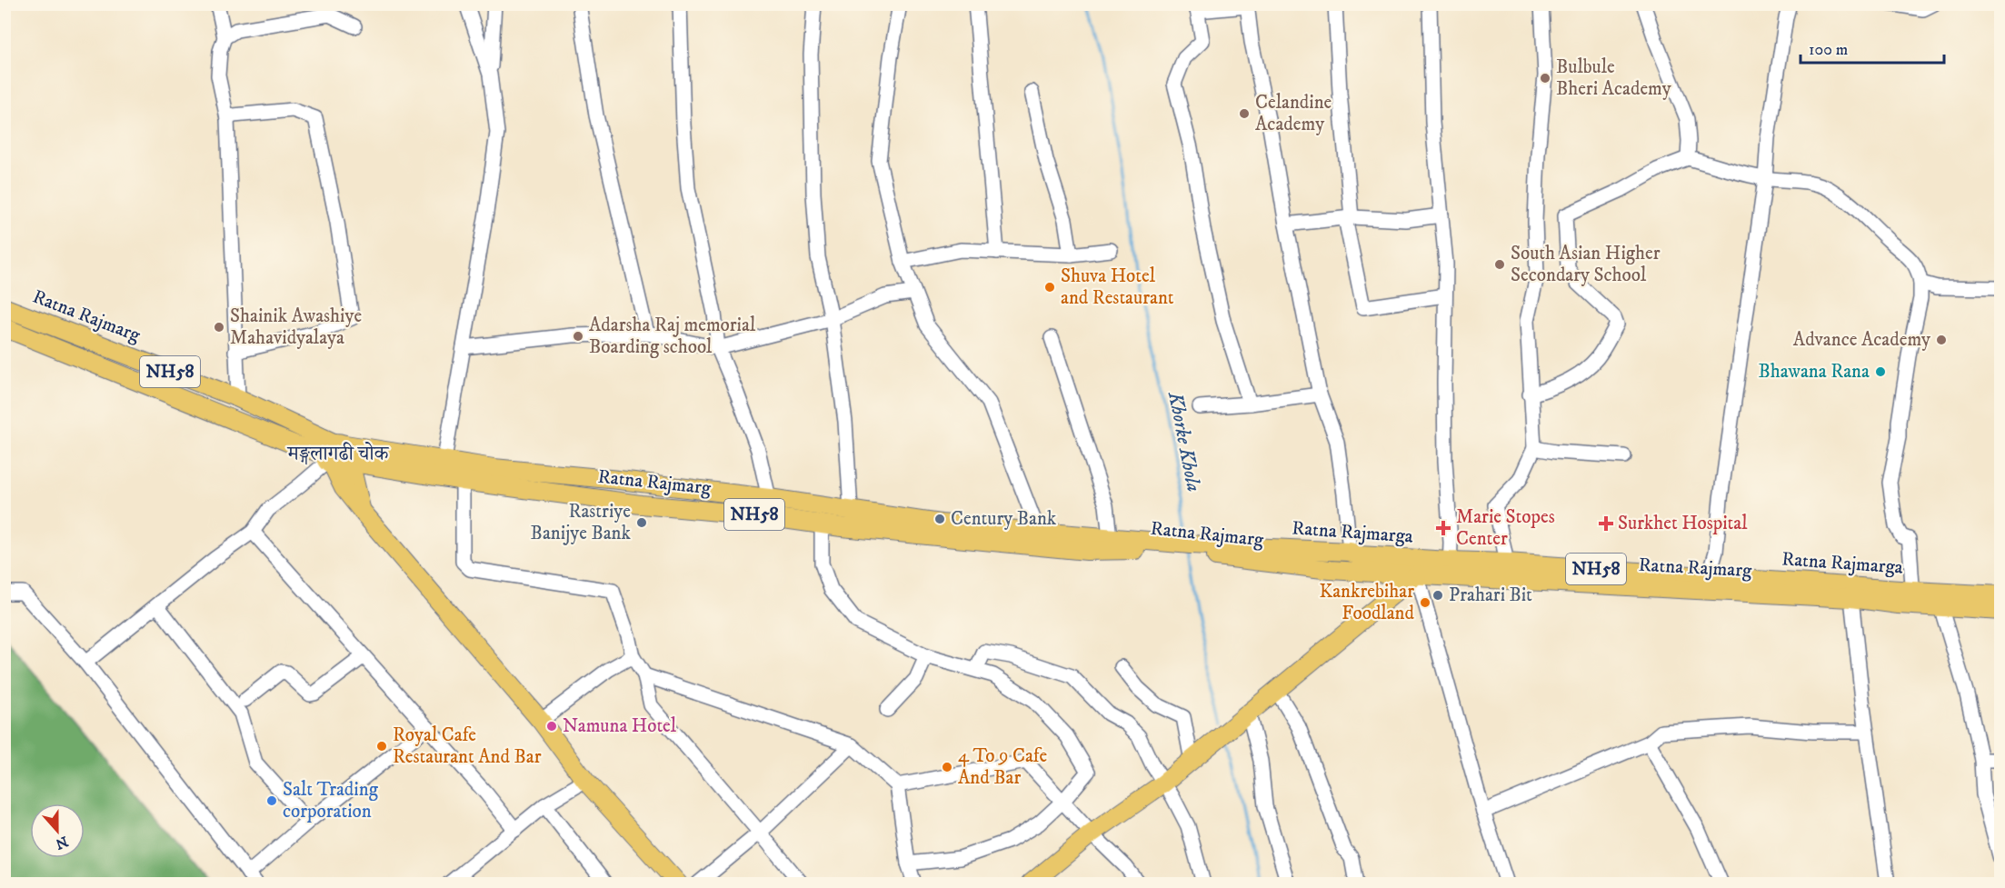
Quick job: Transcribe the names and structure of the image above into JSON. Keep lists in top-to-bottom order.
{
  "streets": {
    "main road": ["Ratna Rajmarg", "NH58", "Ratna Rajmarga"]
  },
  "crossings": [
    ["Ratna Rajmarg", "Ratna Rajmarga"]
  ],
  "districts": ["मङ्गलागढी चोक"],
  "water": ["Khorke Khola"],
  "places": {
    "other": [
      "Bulbule Bheri Academy",
      "Celandine Academy",
      "South Asian Higher Secondary School",
      "Shuva Hotel and Restaurant",
      "Shainik Awashiye Mahavidyalaya",
      "Adarsha Raj memorial Boarding school",
      "Advance Academy",
      "Bhawana Rana",
      "Century Bank",
      "Rastriye Banijye Bank",
      "Prahari Bit",
      "Kankrebihar Foodland",
      "Namuna Hotel",
      "Royal Cafe Restaurant And Bar",
      "4 To 9 Cafe And Bar",
      "Salt Trading corporation"
    ],
    "health": ["Surkhet Hospital", "Marie Stopes Center"]
  },
  "scale_bar": "100 m",
  "north": "bottom"
}
